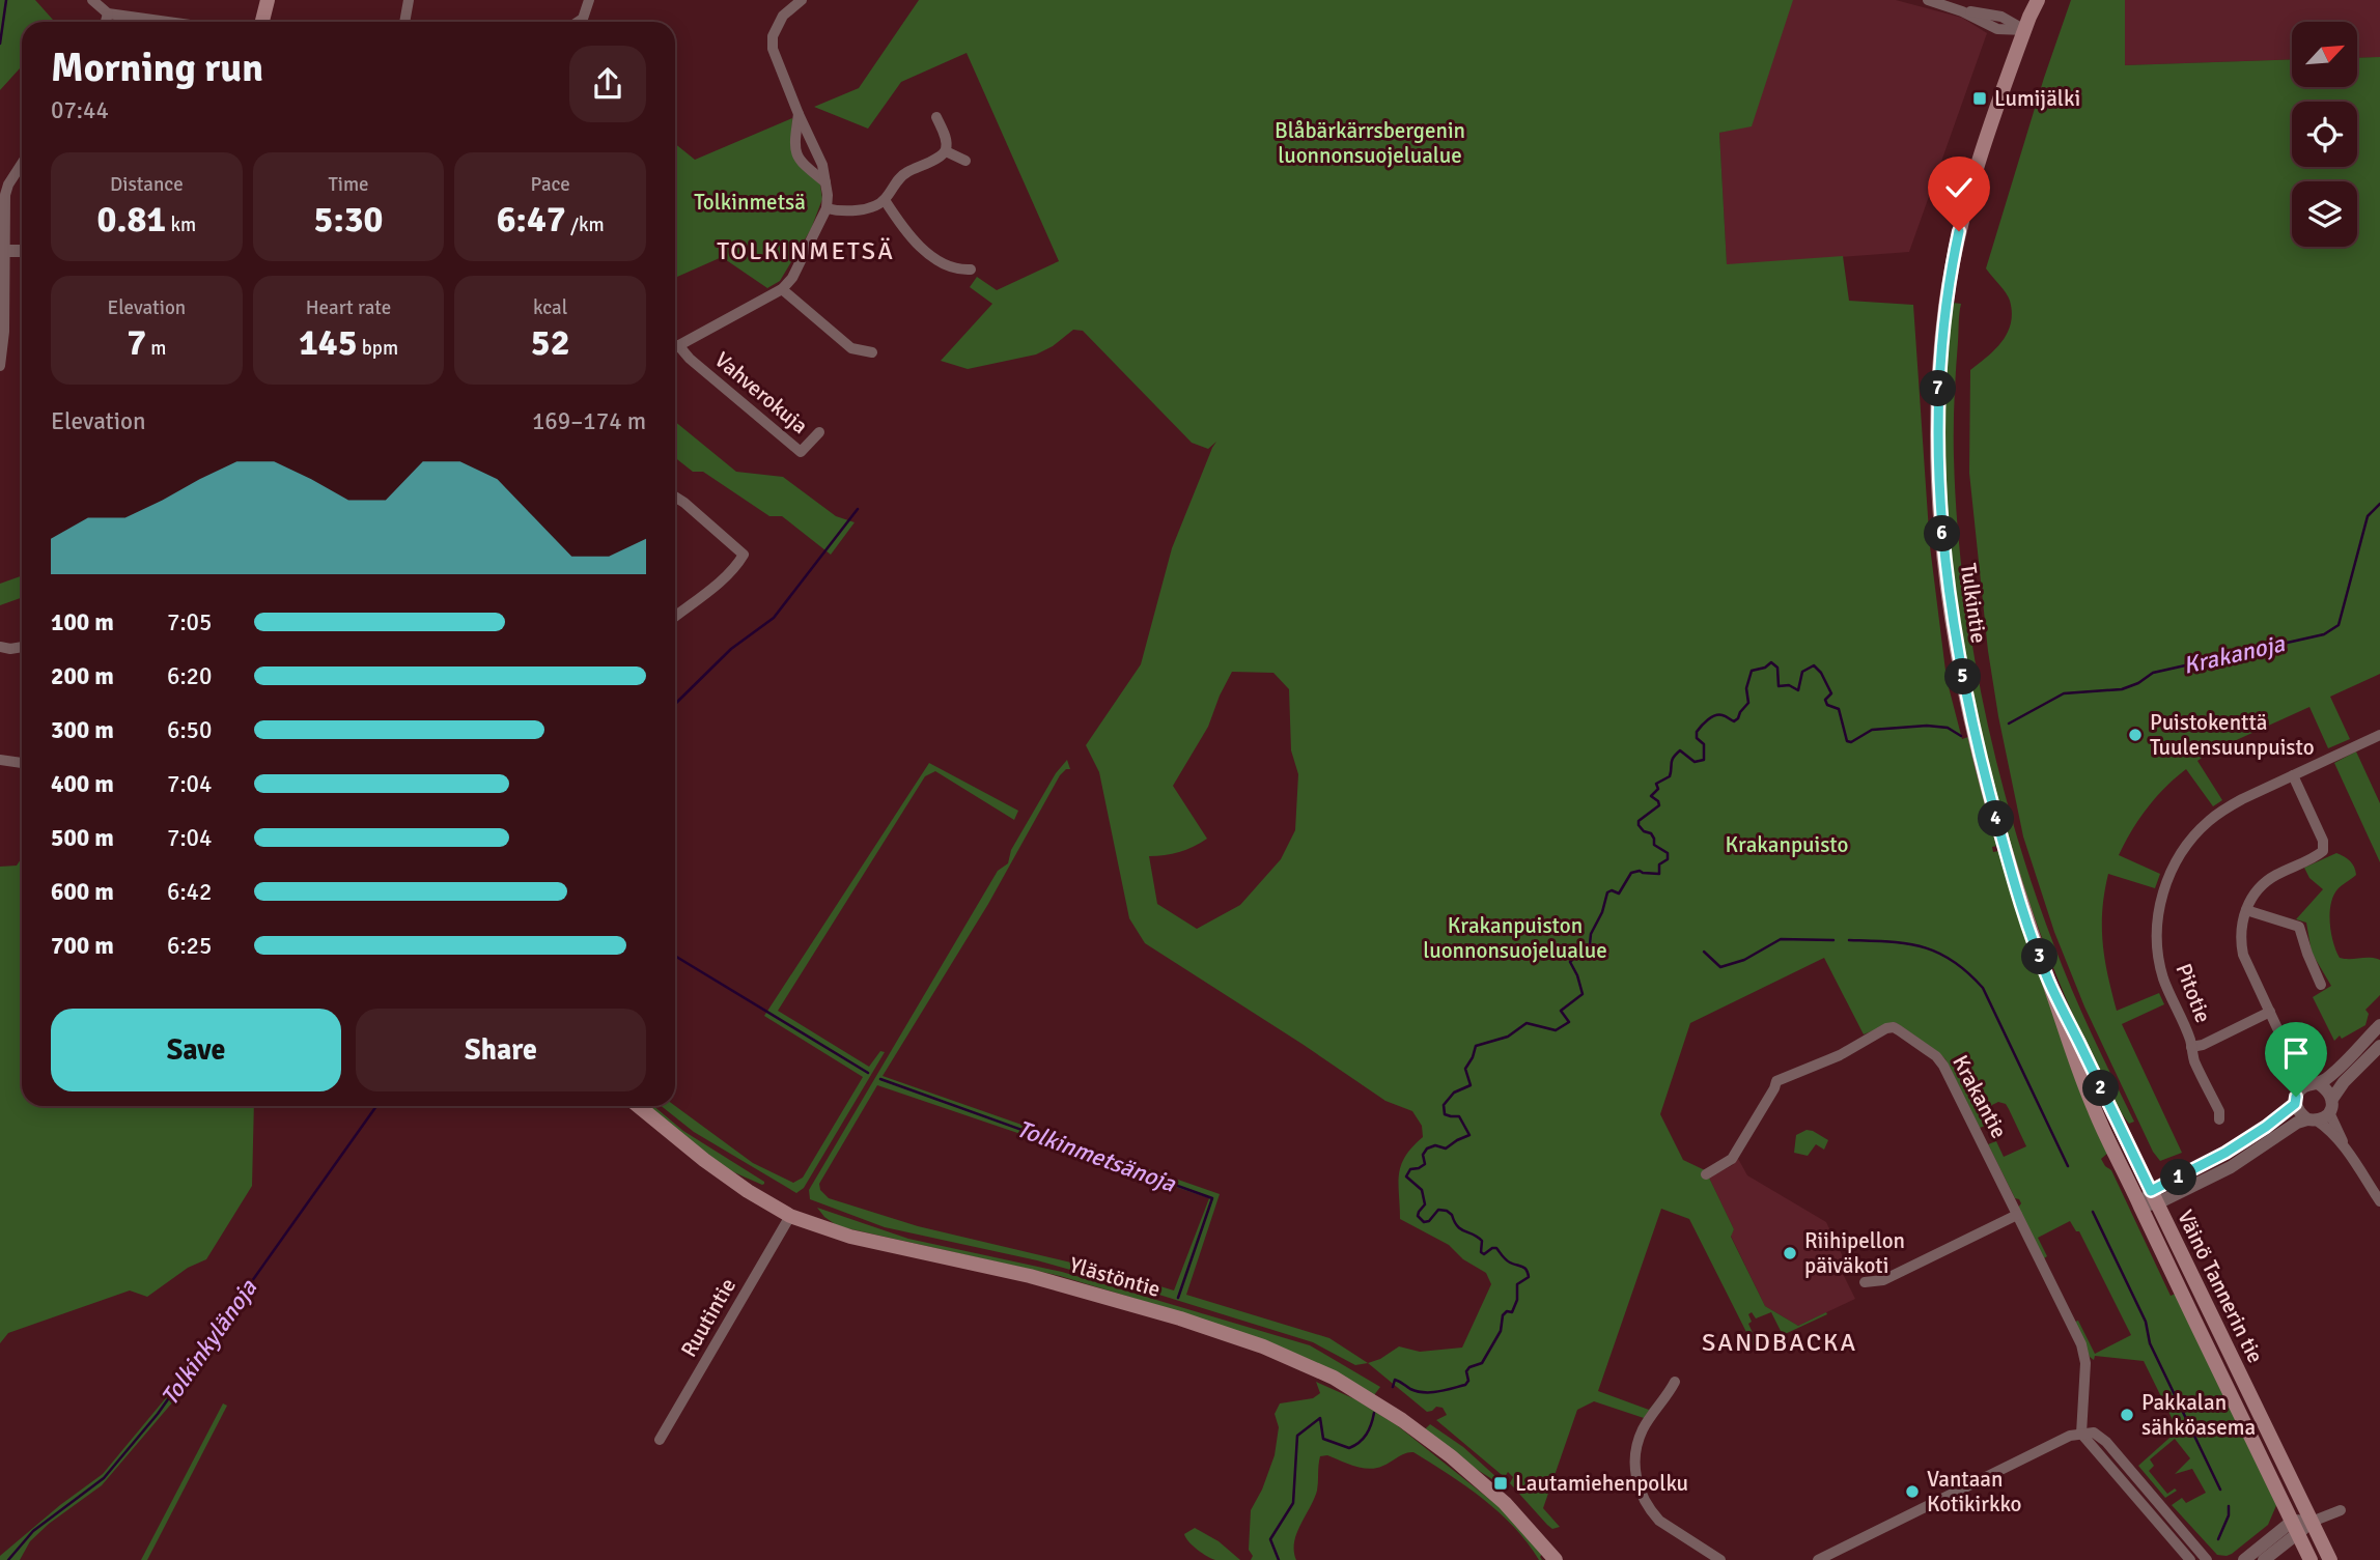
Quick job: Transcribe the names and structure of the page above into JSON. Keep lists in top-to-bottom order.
{
  "streets": {
    "main road": ["Tulkintie", "Ylästöntie", "Väinö Tannerin tie"],
    "street": [
      "Vahverokuja",
      "Pitotie",
      "Krakantie",
      "Ruutintie"
    ]
  },
  "crossings": [
    ["Tulkintie", "Väinö Tannerin tie"],
    ["Ylästöntie", "Ruutintie"]
  ],
  "districts": ["TOLKINMETSÄ", "SANDBACKA"],
  "water": ["Krakanoja", "Tolkinmetsänoja", "Tolkinkylänoja"],
  "parks": [
    "Blåbärkärrsbergenin luonnonsuojelualue",
    "Tolkinmetsä",
    "Krakanpuisto",
    "Krakanpuiston luonnonsuojelualue"
  ],
  "places": {
    "transit": ["Lumijälki", "Lautamiehenpolku"],
    "other": [
      "Puistokenttä Tuulensuunpuisto",
      "Riihipellon päiväkoti",
      "Pakkalan sähköasema",
      "Vantaan Kotikirkko"
    ]
  },
  "north": "top right",
  "page": {
    "heading": ["Morning run", "07:44"],
    "stats": [
      ["Distance", "0.81 km"],
      ["Time", "5:30"],
      ["Pace", "6:47 /km"],
      ["Elevation", "7 m"],
      ["Heart rate", "145 bpm"],
      ["kcal", "52"]
    ],
    "pins": [
      "7",
      "6",
      "5",
      "4",
      "3",
      "2",
      "1"
    ],
    "chart": ["Elevation", "169–174 m"],
    "list": [
      {
        "name": "100 m",
        "note": "7:05"
      },
      {
        "name": "200 m",
        "note": "6:20"
      },
      {
        "name": "300 m",
        "note": "6:50"
      },
      {
        "name": "400 m",
        "note": "7:04"
      },
      {
        "name": "500 m",
        "note": "7:04"
      },
      {
        "name": "600 m",
        "note": "6:42"
      },
      {
        "name": "700 m",
        "note": "6:25"
      }
    ],
    "buttons": ["Save", "Share"]
  }
}
